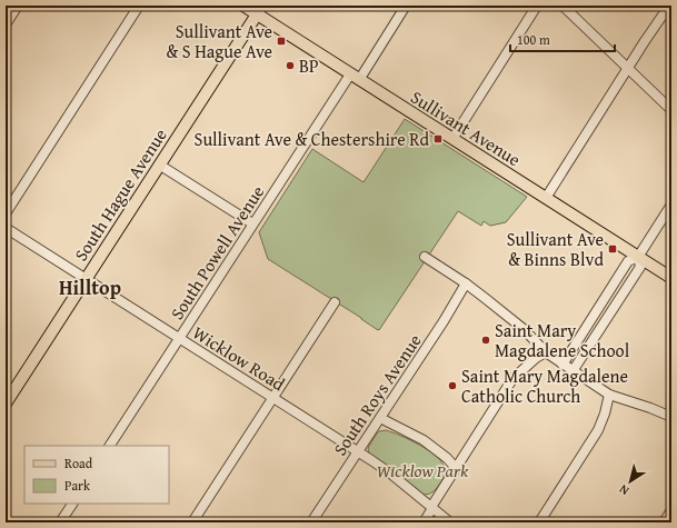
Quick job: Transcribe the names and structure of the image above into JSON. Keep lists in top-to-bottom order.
{
  "streets": {
    "main road": ["Sullivant Avenue", "South Hague Avenue"],
    "street": ["South Powell Avenue", "Wicklow Road", "South Roys Avenue"]
  },
  "crossings": [
    ["Sullivant Avenue", "South Hague Avenue"],
    ["Sullivant Avenue", "South Powell Avenue"],
    ["South Hague Avenue", "Wicklow Road"],
    ["South Powell Avenue", "Wicklow Road"],
    ["Wicklow Road", "South Roys Avenue"]
  ],
  "districts": ["Hilltop"],
  "parks": ["Wicklow Park"],
  "places": {
    "transit": ["Sullivant Ave & S Hague Ave", "Sullivant Ave & Chestershire Rd", "Sullivant Ave & Binns Blvd"],
    "other": ["BP", "Saint Mary Magdalene School", "Saint Mary Magdalene Catholic Church"]
  },
  "legend": ["Road", "Park"],
  "scale_bar": "100 m",
  "north": "bottom left"
}
